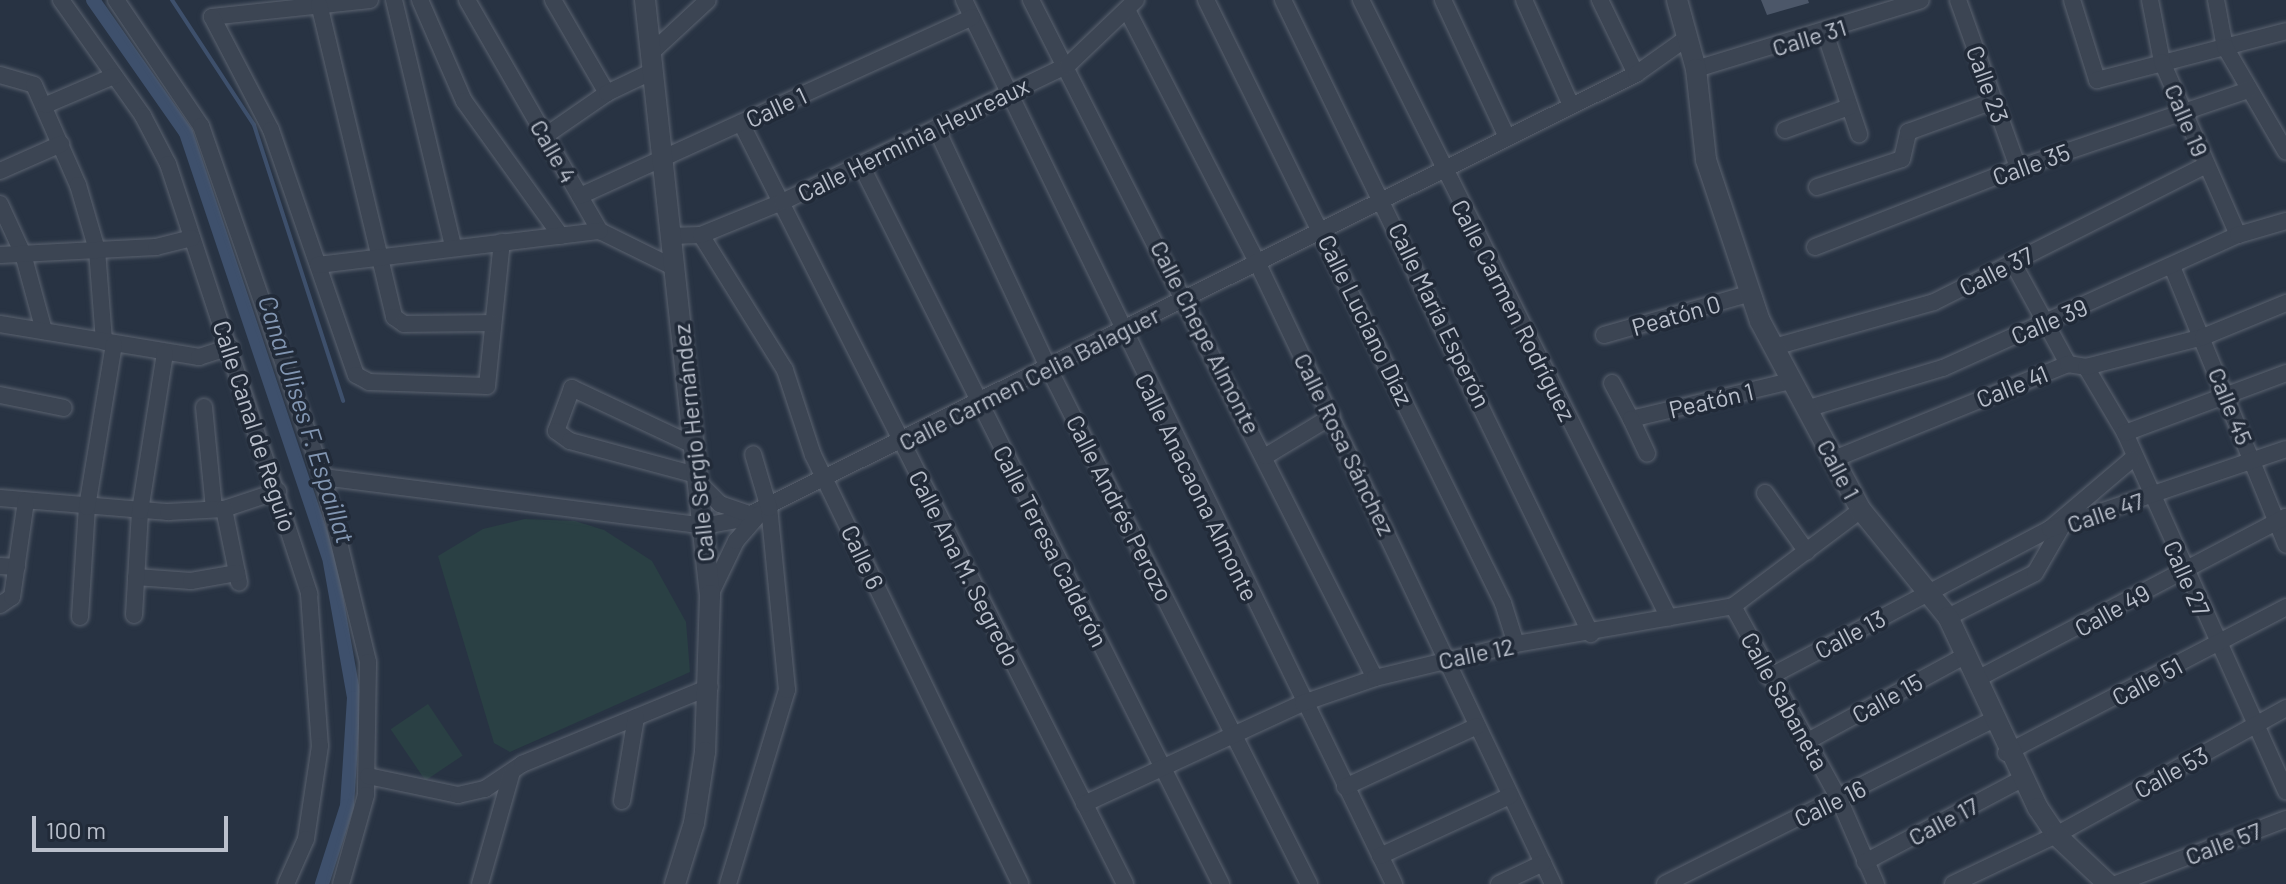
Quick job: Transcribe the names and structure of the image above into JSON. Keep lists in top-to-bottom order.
{
  "streets": {
    "street": [
      "Calle 31",
      "Calle 23",
      "Calle 1",
      "Calle 19",
      "Calle Herminia Heureaux",
      "Calle 4",
      "Calle 35",
      "Calle 37",
      "Calle Carmen Rodríguez",
      "Calle María Esperón",
      "Peatón 0",
      "Calle Luciano Díaz",
      "Calle 39",
      "Calle Chepe Almonte",
      "Calle Carmen Celia Balaguer",
      "Calle 41",
      "Peatón 1",
      "Calle 45",
      "Calle Canal de Reguio",
      "Calle Sergio Hernández",
      "Calle Rosa Sánchez",
      "Calle Anacaona Almonte",
      "Calle Andrés Perozo",
      "Calle 47",
      "Calle Teresa Calderón",
      "Calle 6",
      "Calle Ana M. Segredo",
      "Calle 27",
      "Calle 49",
      "Calle 13",
      "Calle 12",
      "Calle 51",
      "Calle 15",
      "Calle Sabaneta",
      "Calle 53",
      "Calle 16",
      "Calle 17",
      "Calle 57"
    ]
  },
  "crossings": [
    ["Calle 31", "Calle 1"],
    ["Calle 23", "Calle 35"],
    ["Calle 1", "Calle 4"],
    ["Calle 1", "Calle 37"],
    ["Calle 1", "Peatón 0"],
    ["Calle 1", "Calle 39"],
    ["Calle 1", "Calle Carmen Celia Balaguer"],
    ["Calle 1", "Calle 41"],
    ["Calle 1", "Peatón 1"],
    ["Calle 1", "Calle Sergio Hernández"],
    ["Calle 1", "Calle Anacaona Almonte"],
    ["Calle 1", "Calle 47"],
    ["Calle 1", "Calle Ana M. Segredo"],
    ["Calle 1", "Calle 49"],
    ["Calle 1", "Calle 13"],
    ["Calle 1", "Calle 12"],
    ["Calle 1", "Calle 51"],
    ["Calle 1", "Calle 15"],
    ["Calle 1", "Calle 53"],
    ["Calle 1", "Calle 16"],
    ["Calle 1", "Calle 17"],
    ["Calle 19", "Calle 35"],
    ["Calle 19", "Calle 37"],
    ["Calle 19", "Calle 39"],
    ["Calle Herminia Heureaux", "Calle Chepe Almonte"],
    ["Calle Herminia Heureaux", "Calle Sergio Hernández"],
    ["Calle Herminia Heureaux", "Calle Rosa Sánchez"],
    ["Calle Herminia Heureaux", "Calle Anacaona Almonte"],
    ["Calle Herminia Heureaux", "Calle Andrés Perozo"],
    ["Calle Herminia Heureaux", "Calle Teresa Calderón"],
    ["Calle Herminia Heureaux", "Calle 6"],
    ["Calle Herminia Heureaux", "Calle Ana M. Segredo"],
    ["Calle Carmen Rodríguez", "Calle Carmen Celia Balaguer"],
    ["Calle Carmen Rodríguez", "Calle 12"],
    ["Calle María Esperón", "Calle Carmen Celia Balaguer"],
    ["Calle María Esperón", "Calle 12"],
    ["Calle Luciano Díaz", "Calle Carmen Celia Balaguer"],
    ["Calle Luciano Díaz", "Calle 12"],
    ["Calle 39", "Calle 45"],
    ["Calle Chepe Almonte", "Calle Carmen Celia Balaguer"],
    ["Calle Chepe Almonte", "Calle 12"],
    ["Calle Carmen Celia Balaguer", "Calle Canal de Reguio"],
    ["Calle Carmen Celia Balaguer", "Calle Sergio Hernández"],
    ["Calle Carmen Celia Balaguer", "Calle Rosa Sánchez"],
    ["Calle Carmen Celia Balaguer", "Calle Anacaona Almonte"],
    ["Calle Carmen Celia Balaguer", "Calle Andrés Perozo"],
    ["Calle Carmen Celia Balaguer", "Calle Teresa Calderón"],
    ["Calle Carmen Celia Balaguer", "Calle 6"],
    ["Calle Carmen Celia Balaguer", "Calle Ana M. Segredo"],
    ["Calle 41", "Calle 45"],
    ["Calle 41", "Calle 27"],
    ["Calle 45", "Calle 47"],
    ["Calle 45", "Calle 49"],
    ["Calle Rosa Sánchez", "Calle 12"],
    ["Calle Anacaona Almonte", "Calle 12"],
    ["Calle Andrés Perozo", "Calle 12"],
    ["Calle 47", "Calle 27"],
    ["Calle 47", "Calle 13"],
    ["Calle Teresa Calderón", "Calle 12"],
    ["Calle Ana M. Segredo", "Calle 12"],
    ["Calle 27", "Calle 49"],
    ["Calle 27", "Calle 51"],
    ["Calle 27", "Calle 53"],
    ["Calle 13", "Calle Sabaneta"],
    ["Calle 12", "Calle Sabaneta"],
    ["Calle 15", "Calle Sabaneta"],
    ["Calle Sabaneta", "Calle 16"],
    ["Calle Sabaneta", "Calle 17"]
  ],
  "water": ["Canal Ulises F. Espaillat"],
  "scale_bar": "100 m"
}
